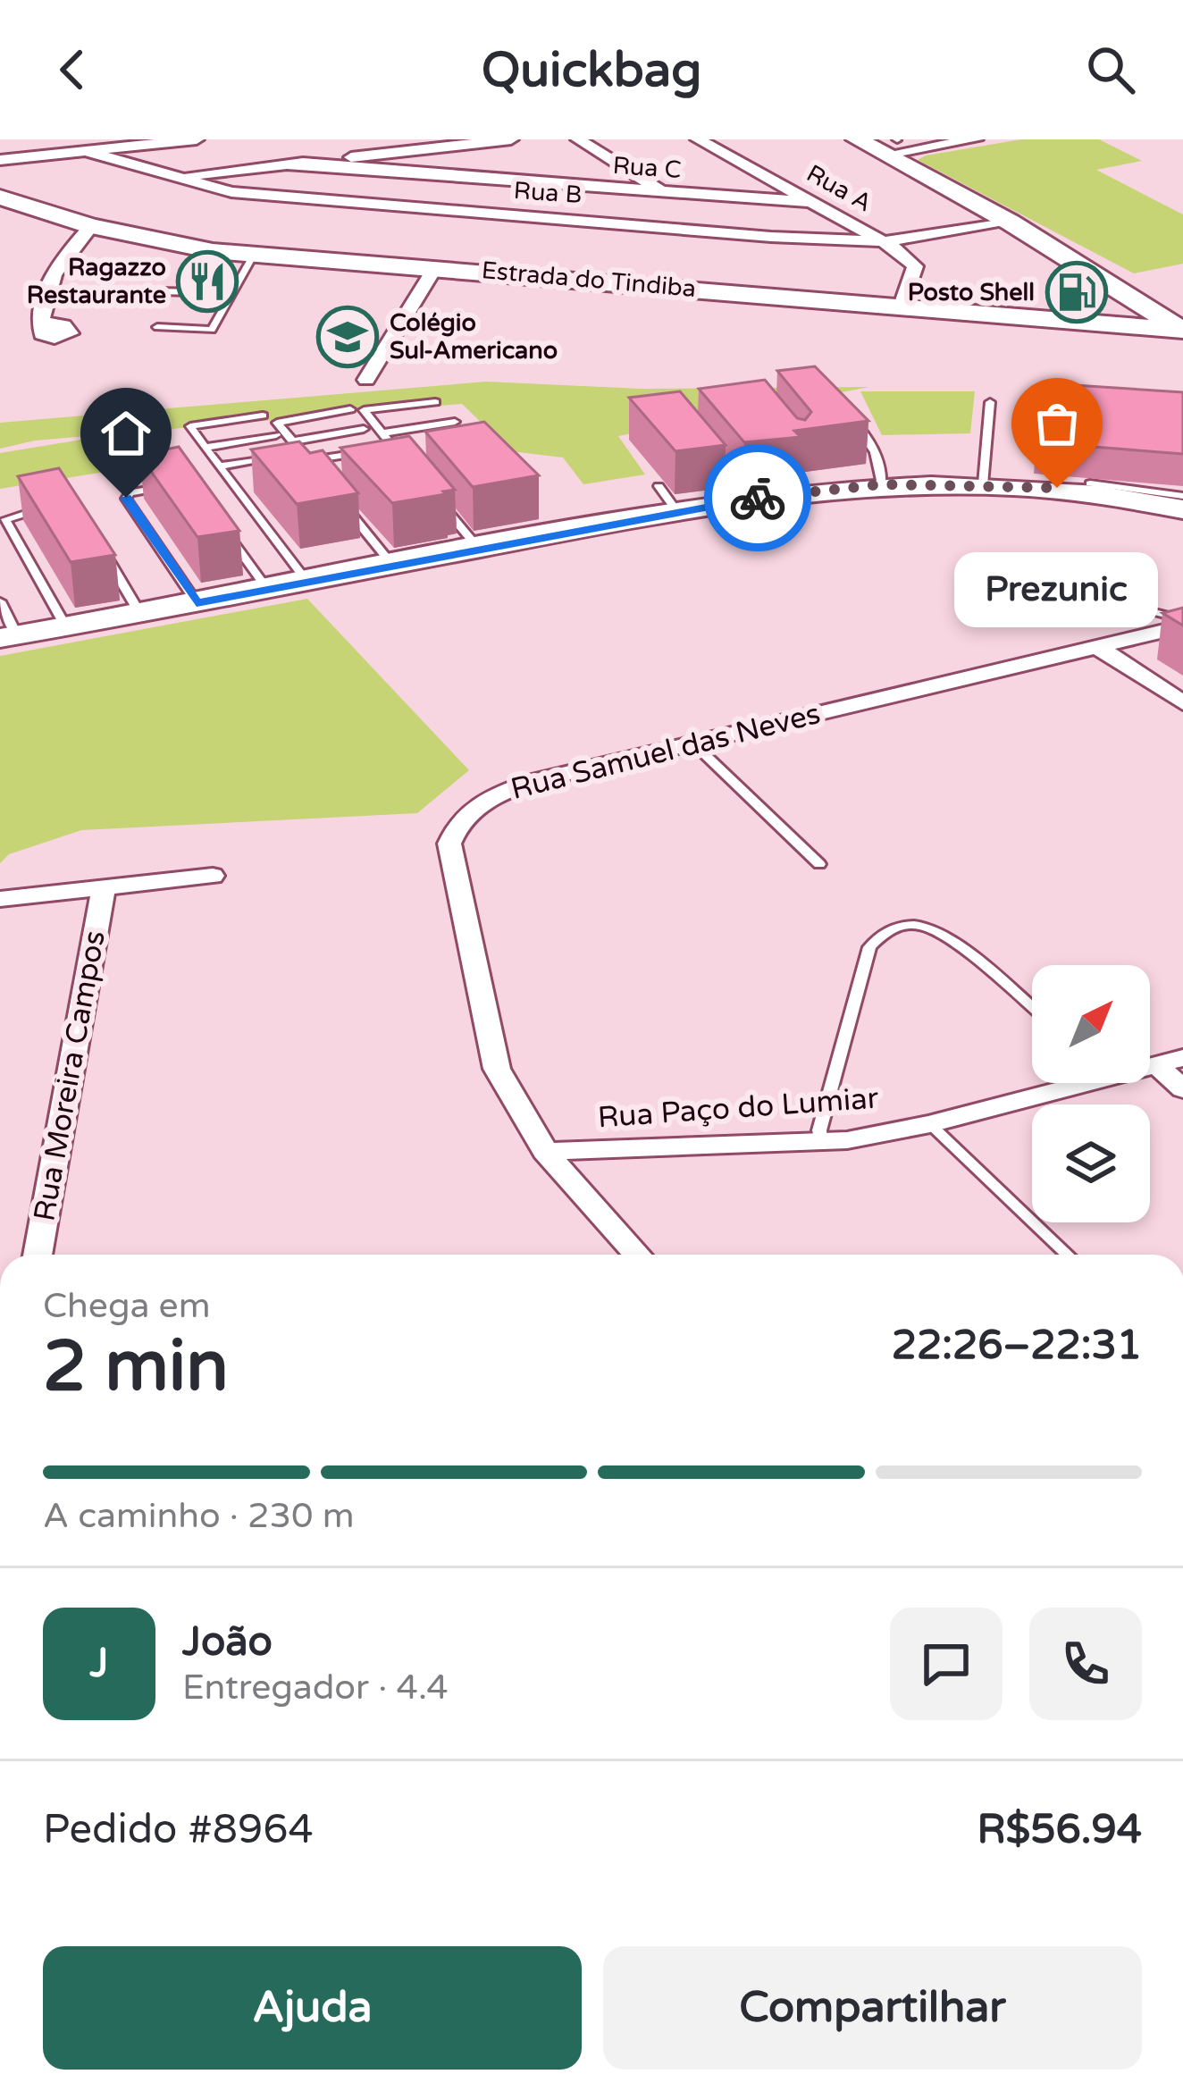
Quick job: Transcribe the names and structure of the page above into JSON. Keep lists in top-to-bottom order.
{
  "streets": {
    "street": [
      "Rua C",
      "Rua A",
      "Rua B",
      "Estrada do Tindiba",
      "Rua Samuel das Neves",
      "Rua Moreira Campos",
      "Rua Paço do Lumiar"
    ]
  },
  "crossings": [
    ["Rua C", "Rua A"],
    ["Rua A", "Rua B"],
    ["Rua A", "Estrada do Tindiba"],
    ["Rua Samuel das Neves", "Rua Paço do Lumiar"]
  ],
  "places": {
    "restaurant": ["Ragazzo Restaurante"],
    "fuel station": ["Posto Shell"],
    "school or university": ["Colégio Sul-Americano"],
    "other": ["Prezunic"]
  },
  "north": "top right",
  "page": {
    "header": "Quickbag",
    "bubble": "Prezunic",
    "heading": ["2 min", "Chega em", "22:26–22:31"],
    "panel": [
      "João",
      "Entregador · 4.4",
      "Pedido #8964",
      "R$56.94"
    ],
    "bar": "A caminho · 230 m",
    "round": "J",
    "buttons": ["Ajuda", "Compartilhar"]
  }
}
